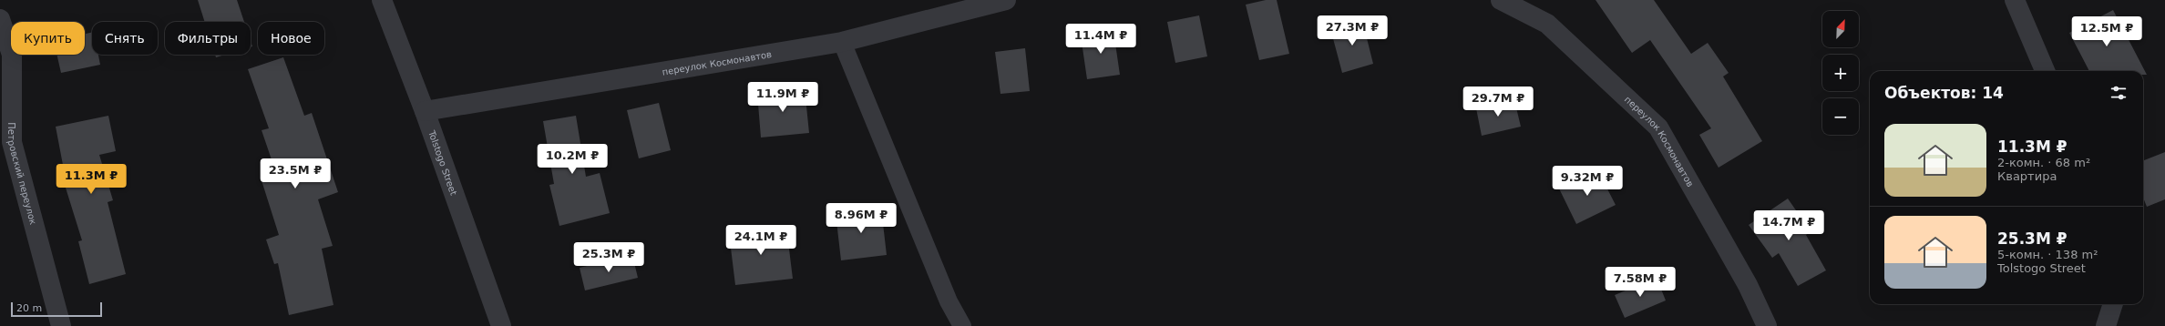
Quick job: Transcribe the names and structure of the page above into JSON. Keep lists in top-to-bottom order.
{
  "streets": {
    "street": ["переулок Космонавтов", "Tolstogo Street", "Петровский переулок"]
  },
  "crossings": [
    ["переулок Космонавтов", "Tolstogo Street"]
  ],
  "scale_bar": "20 m",
  "north": "top right",
  "page": {
    "map_buttons": ["+", "−"],
    "price": [
      "27.3M ₽",
      "12.5M ₽",
      "11.4M ₽",
      "11.9M ₽",
      "29.7M ₽",
      "10.2M ₽",
      "23.5M ₽",
      "11.3M ₽",
      "9.32M ₽",
      "8.96M ₽",
      "14.7M ₽",
      "24.1M ₽",
      "25.3M ₽",
      "7.58M ₽"
    ],
    "chip": [
      "Купить",
      "Снять",
      "Фильтры",
      "Новое"
    ],
    "heading": "Объектов: 14",
    "list": [
      {
        "name": "11.3M ₽",
        "note": "2-комн. · 68 m² · Квартира"
      },
      {
        "name": "25.3M ₽",
        "note": "5-комн. · 138 m² · Tolstogo Street"
      }
    ],
    "scale": "20 m"
  }
}
